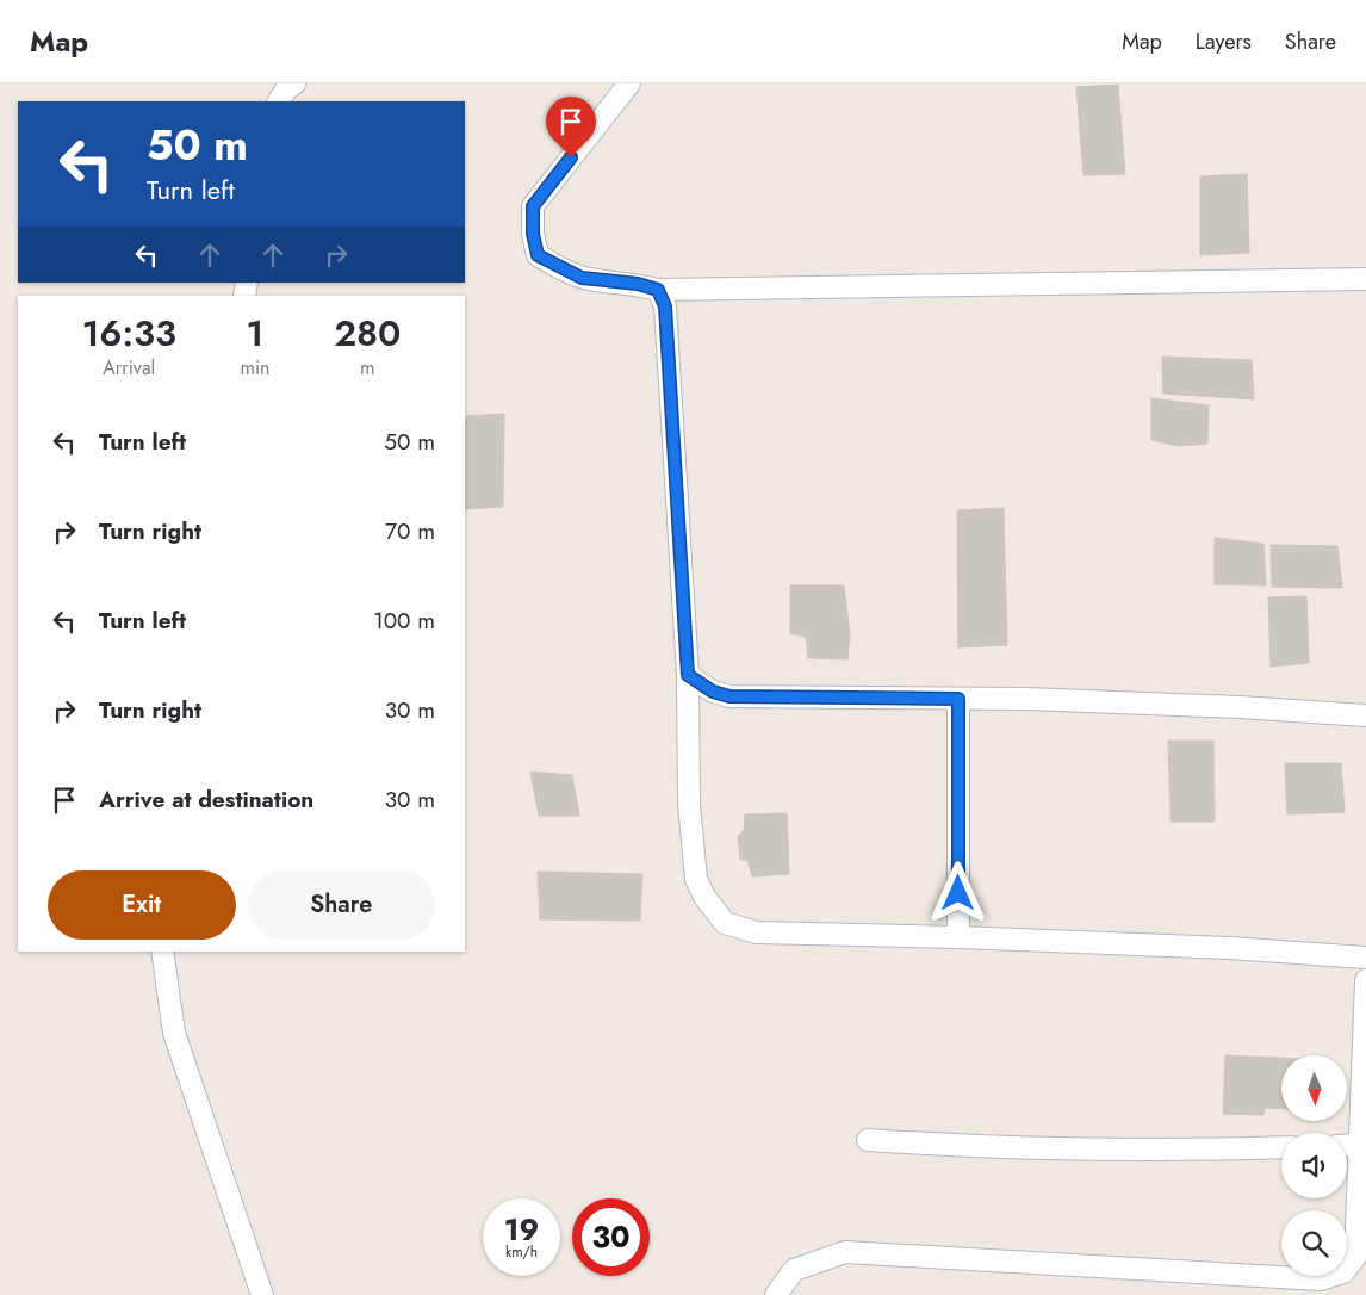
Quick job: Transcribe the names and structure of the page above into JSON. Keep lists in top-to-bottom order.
{
  "north": "bottom",
  "page": {
    "header": "Map",
    "nav": ["Map", "Layers", "Share"],
    "turn": ["50 m", "Turn left"],
    "eta": [
      "16:33",
      "Arrival",
      "1",
      "min",
      "280",
      "m"
    ],
    "list": [
      {
        "name": "Turn left",
        "value": "50 m"
      },
      {
        "name": "Turn right",
        "value": "70 m"
      },
      {
        "name": "Turn left",
        "value": "100 m"
      },
      {
        "name": "Turn right",
        "value": "30 m"
      },
      {
        "name": "Arrive at destination",
        "value": "30 m"
      }
    ],
    "buttons": ["Exit", "Share"],
    "speed": "19 km/h",
    "limit": "30"
  }
}
